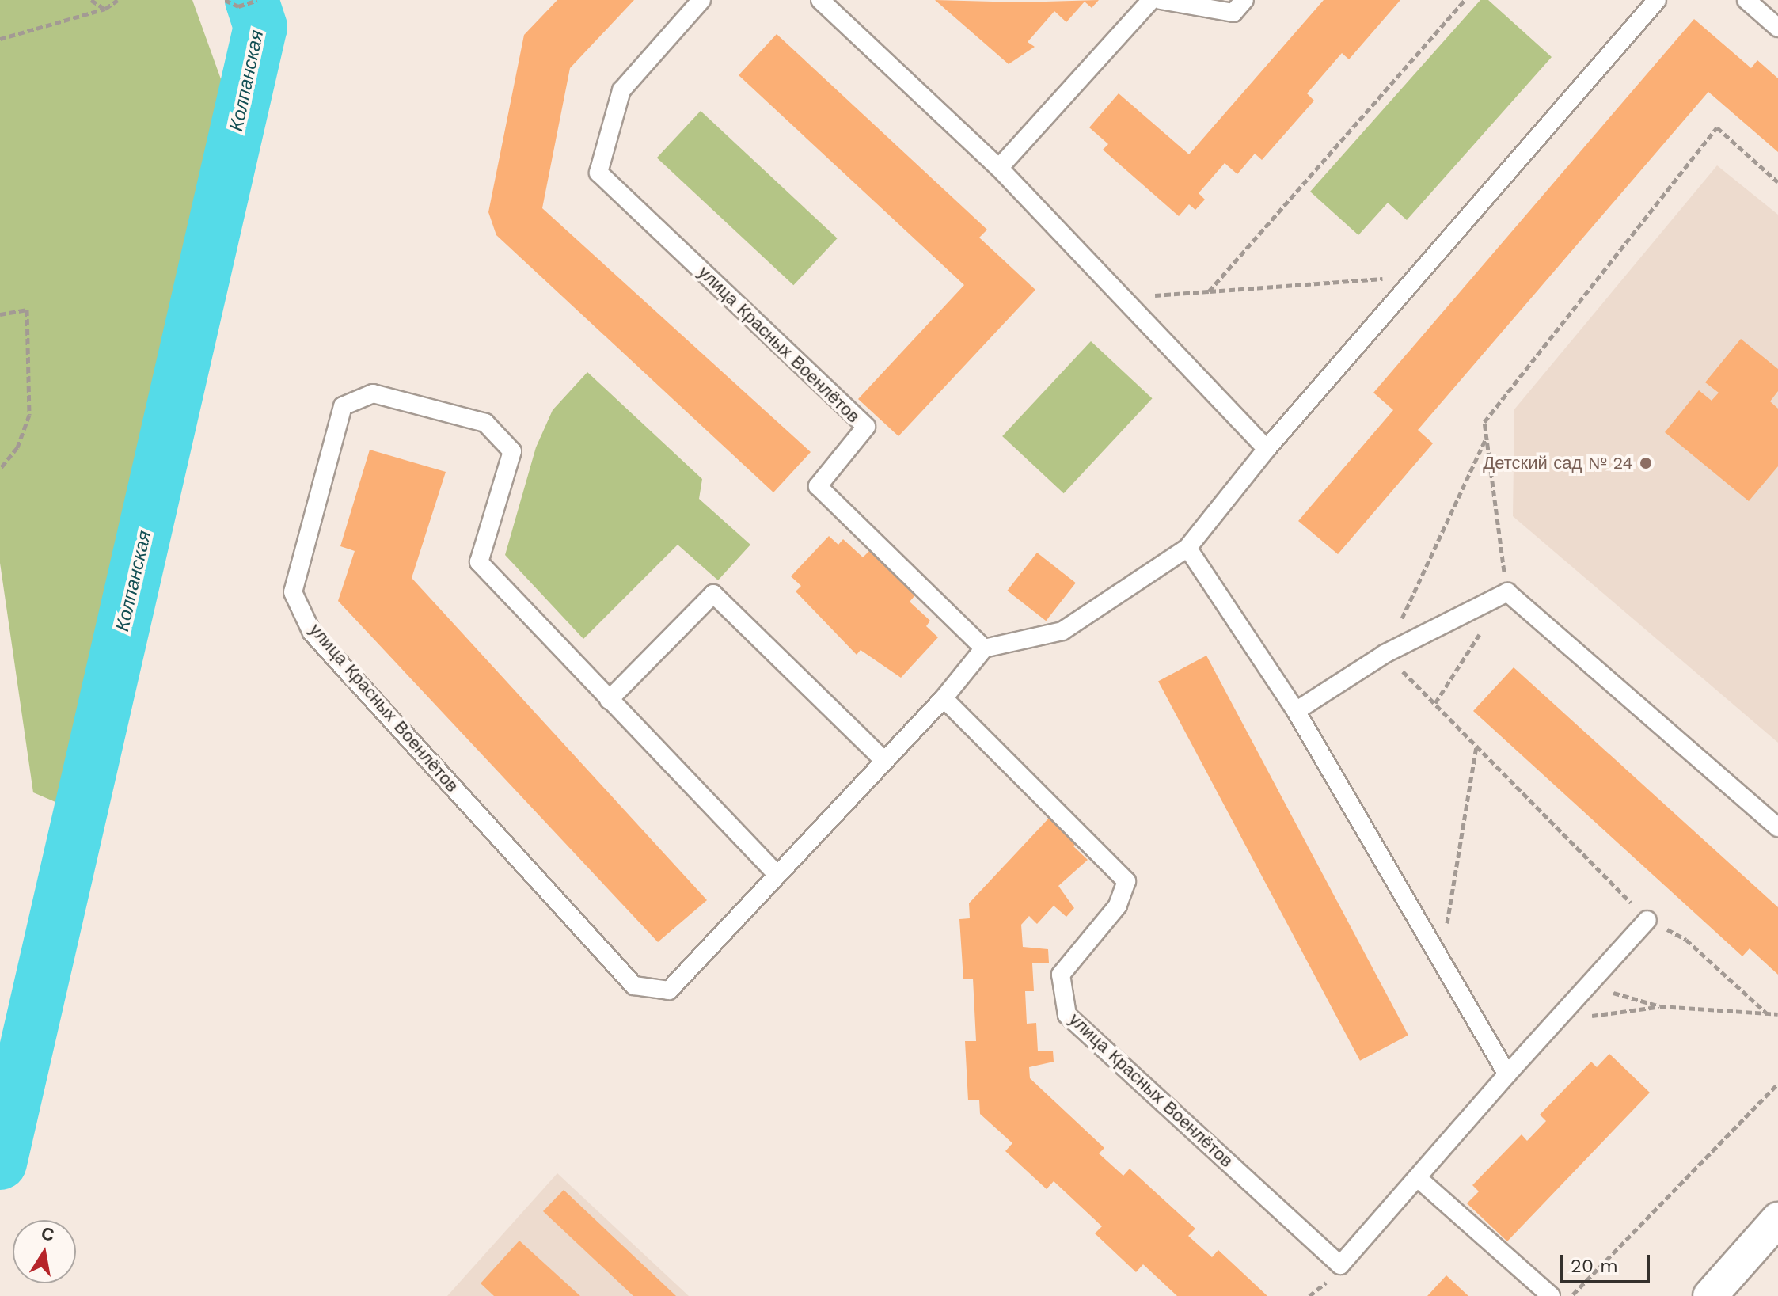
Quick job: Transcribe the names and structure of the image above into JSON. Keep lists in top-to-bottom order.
{
  "streets": {
    "lane": ["улица Красных Военлётов"]
  },
  "water": ["Колпанская"],
  "places": ["Детский сад № 24"],
  "scale_bar": "20 m",
  "north": "top"
}
